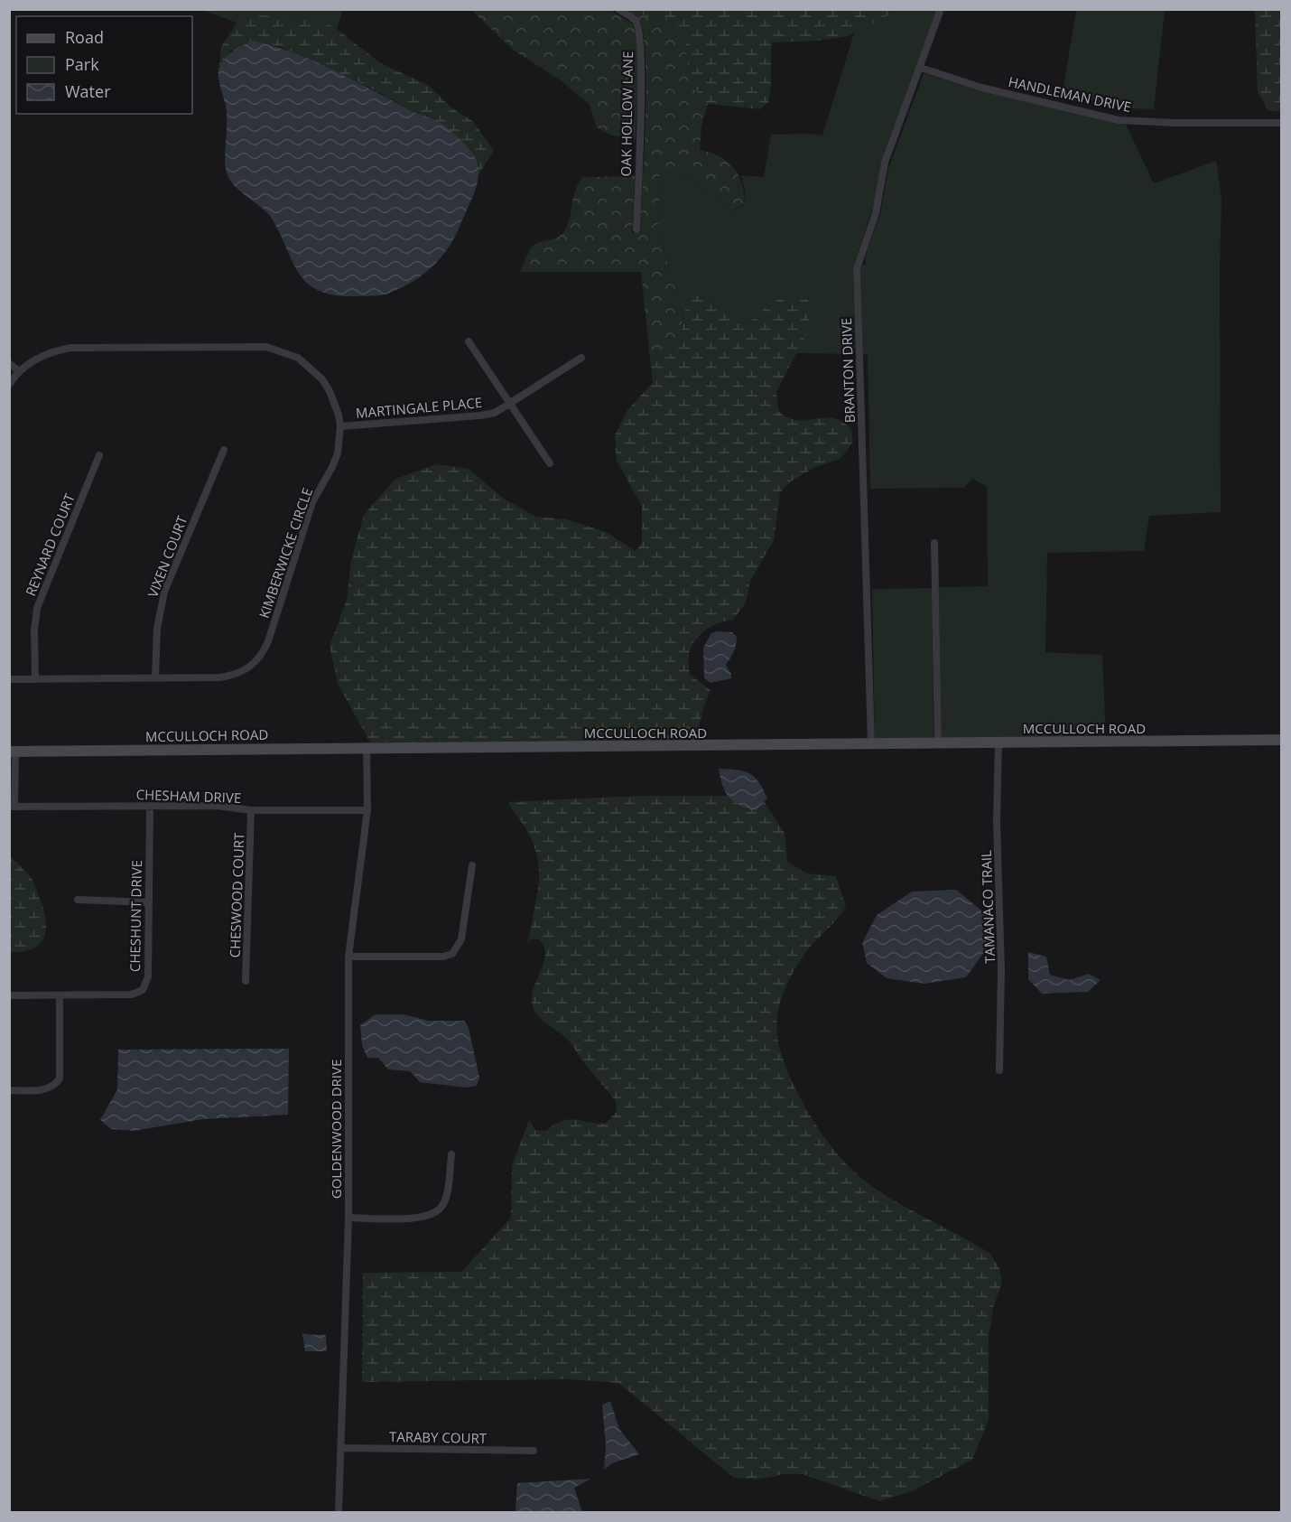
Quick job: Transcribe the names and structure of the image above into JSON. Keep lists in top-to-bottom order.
{
  "streets": {
    "street": [
      "HANDLEMAN DRIVE",
      "OAK HOLLOW LANE",
      "BRANTON DRIVE",
      "MARTINGALE PLACE",
      "REYNARD COURT",
      "KIMBERWICKE CIRCLE",
      "VIXEN COURT",
      "MCCULLOCH ROAD",
      "CHESHAM DRIVE",
      "CHESWOOD COURT",
      "TAMANACO TRAIL",
      "CHESHUNT DRIVE",
      "GOLDENWOOD DRIVE",
      "TARABY COURT"
    ]
  },
  "crossings": [
    ["HANDLEMAN DRIVE", "BRANTON DRIVE"],
    ["BRANTON DRIVE", "MCCULLOCH ROAD"],
    ["MARTINGALE PLACE", "KIMBERWICKE CIRCLE"],
    ["REYNARD COURT", "KIMBERWICKE CIRCLE"],
    ["KIMBERWICKE CIRCLE", "VIXEN COURT"],
    ["MCCULLOCH ROAD", "TAMANACO TRAIL"],
    ["MCCULLOCH ROAD", "GOLDENWOOD DRIVE"],
    ["CHESHAM DRIVE", "CHESWOOD COURT"],
    ["CHESHAM DRIVE", "CHESHUNT DRIVE"],
    ["CHESHAM DRIVE", "GOLDENWOOD DRIVE"],
    ["GOLDENWOOD DRIVE", "TARABY COURT"]
  ],
  "legend": ["Road", "Park", "Water"]
}
